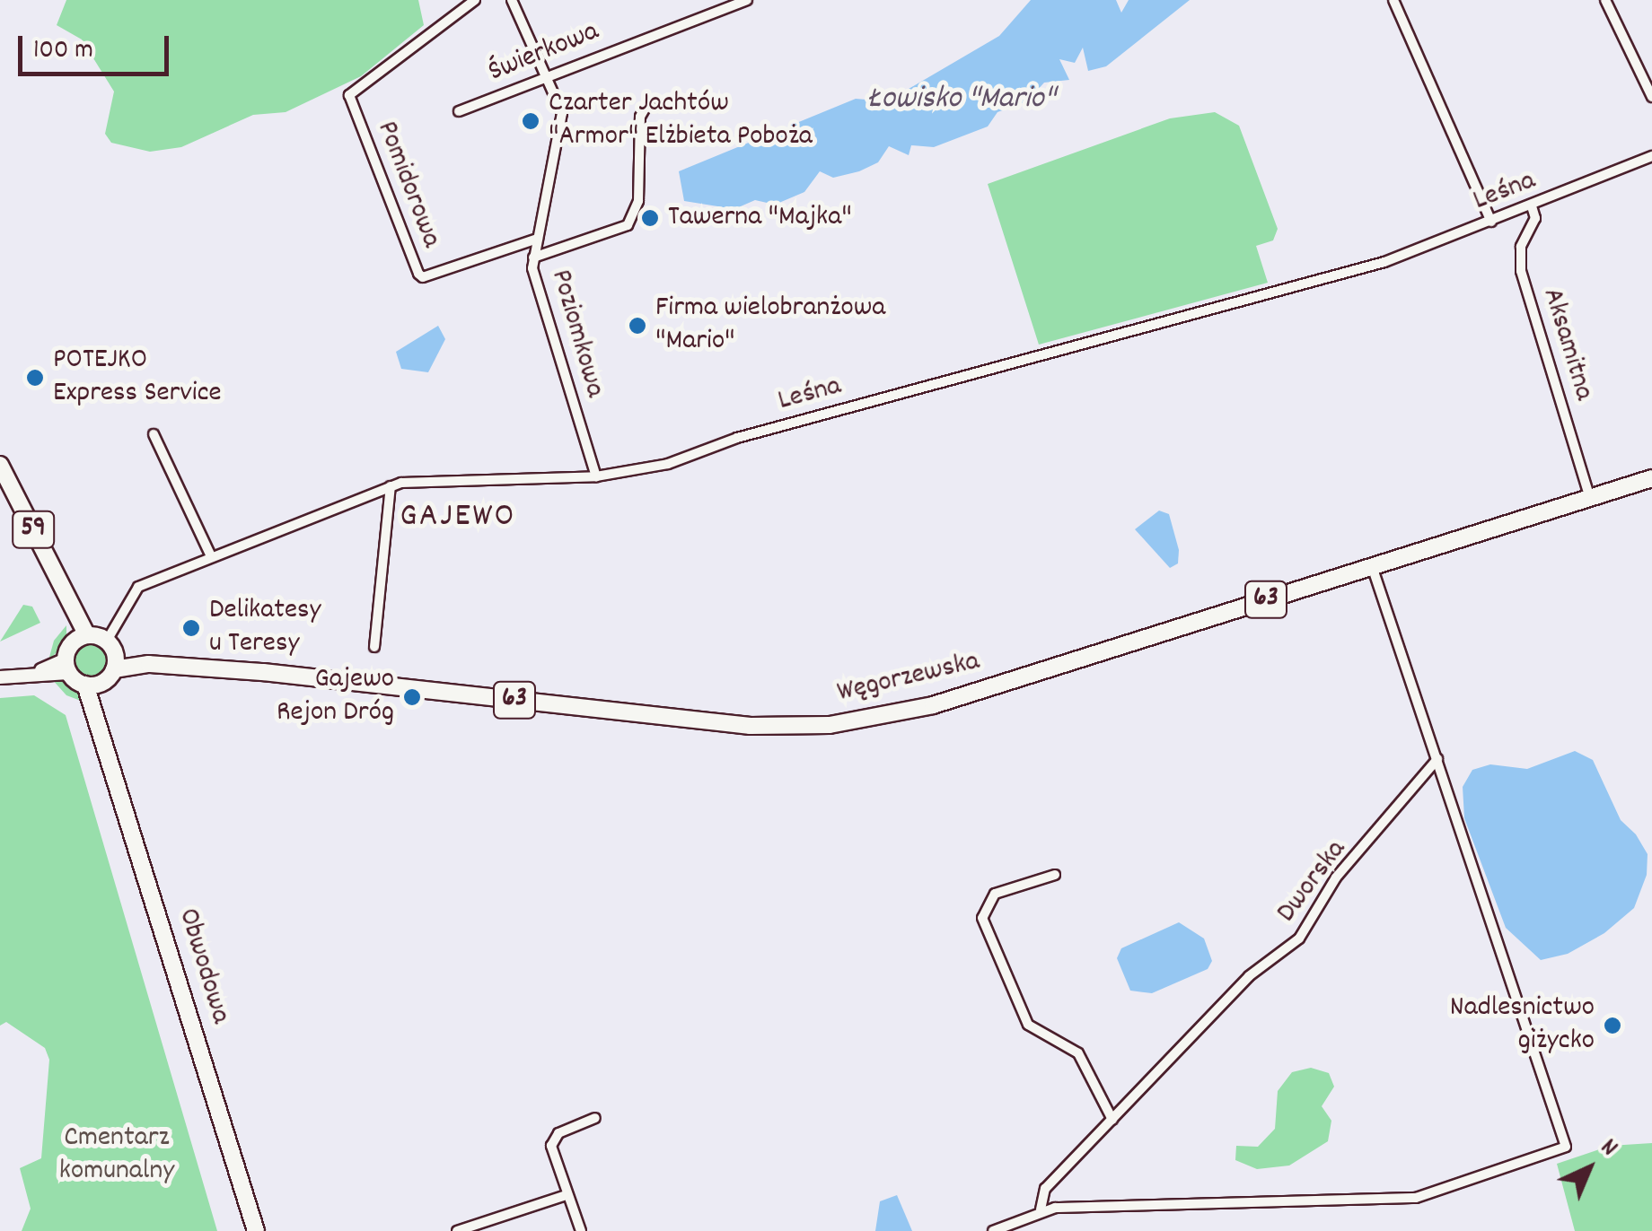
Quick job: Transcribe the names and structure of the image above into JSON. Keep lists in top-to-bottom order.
{
  "streets": {
    "main road": [
      "59",
      "63",
      "Węgorzewska",
      "Obwodowa"
    ],
    "street": [
      "Świerkowa",
      "Pomidorowa",
      "Leśna",
      "Poziomkowa",
      "Aksamitna",
      "Dworska"
    ]
  },
  "crossings": [
    ["Świerkowa", "Poziomkowa"],
    ["Pomidorowa", "Poziomkowa"],
    ["Leśna", "Poziomkowa"],
    ["Leśna", "Aksamitna"],
    ["Leśna", "Węgorzewska"],
    ["Aksamitna", "Węgorzewska"]
  ],
  "districts": ["GAJEWO"],
  "water": ["Łowisko \"Mario\""],
  "parks": ["Cmentarz komunalny"],
  "places": [
    "Czarter Jachtów \"Armor\" Elżbieta Poboża",
    "Tawerna \"Majka\"",
    "Firma wielobranżowa \"Mario\"",
    "POTEJKO Express Service",
    "Delikatesy u Teresy",
    "Gajewo Rejon Dróg",
    "Nadlesnictwo giżycko"
  ],
  "scale_bar": "100 m",
  "north": "top right"
}
